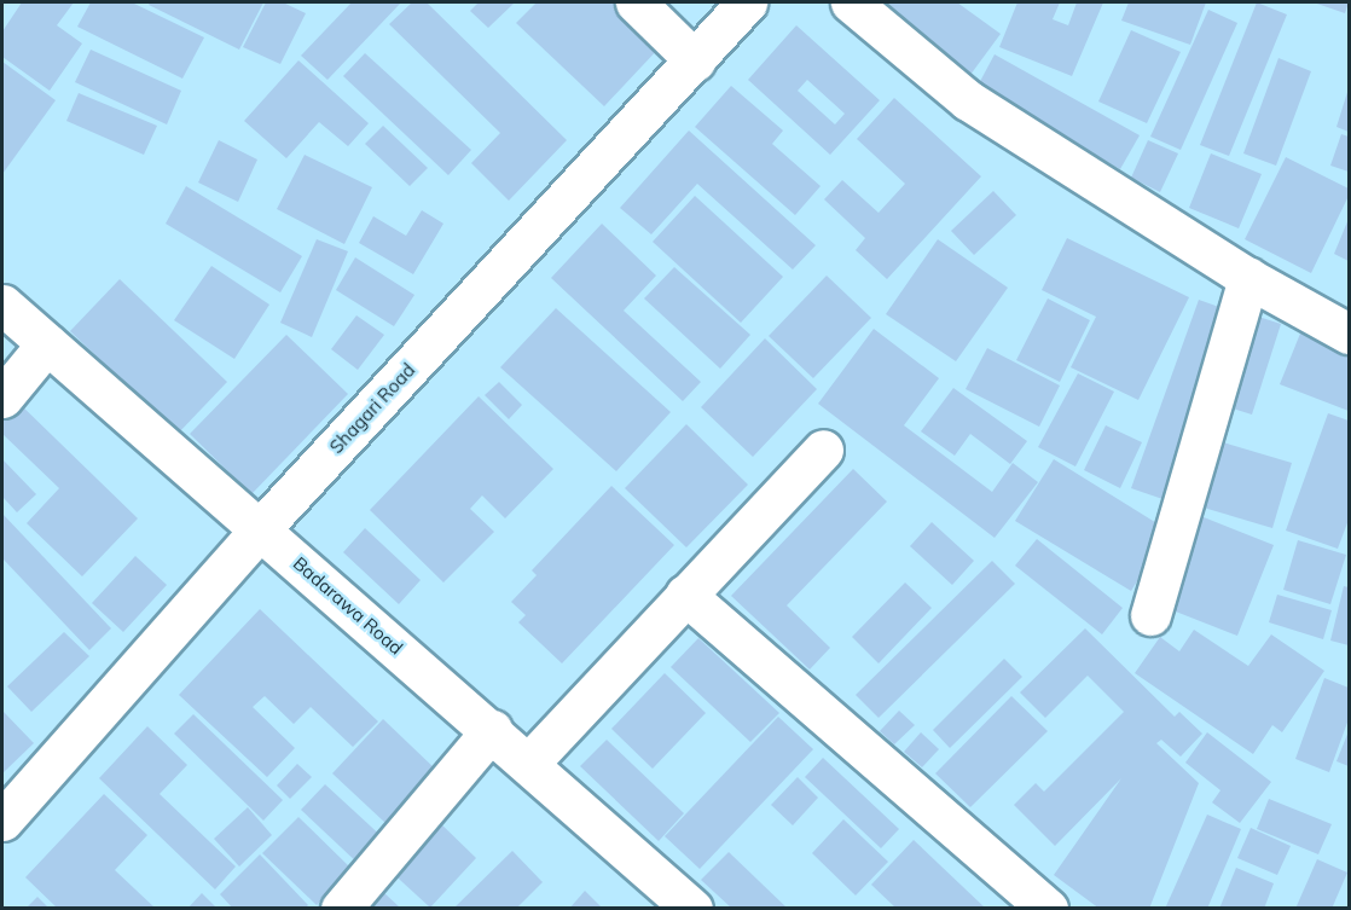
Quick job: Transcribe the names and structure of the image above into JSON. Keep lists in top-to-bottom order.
{
  "streets": {
    "street": ["Shagari Road", "Badarawa Road"]
  },
  "crossings": [
    ["Shagari Road", "Badarawa Road"]
  ]
}
